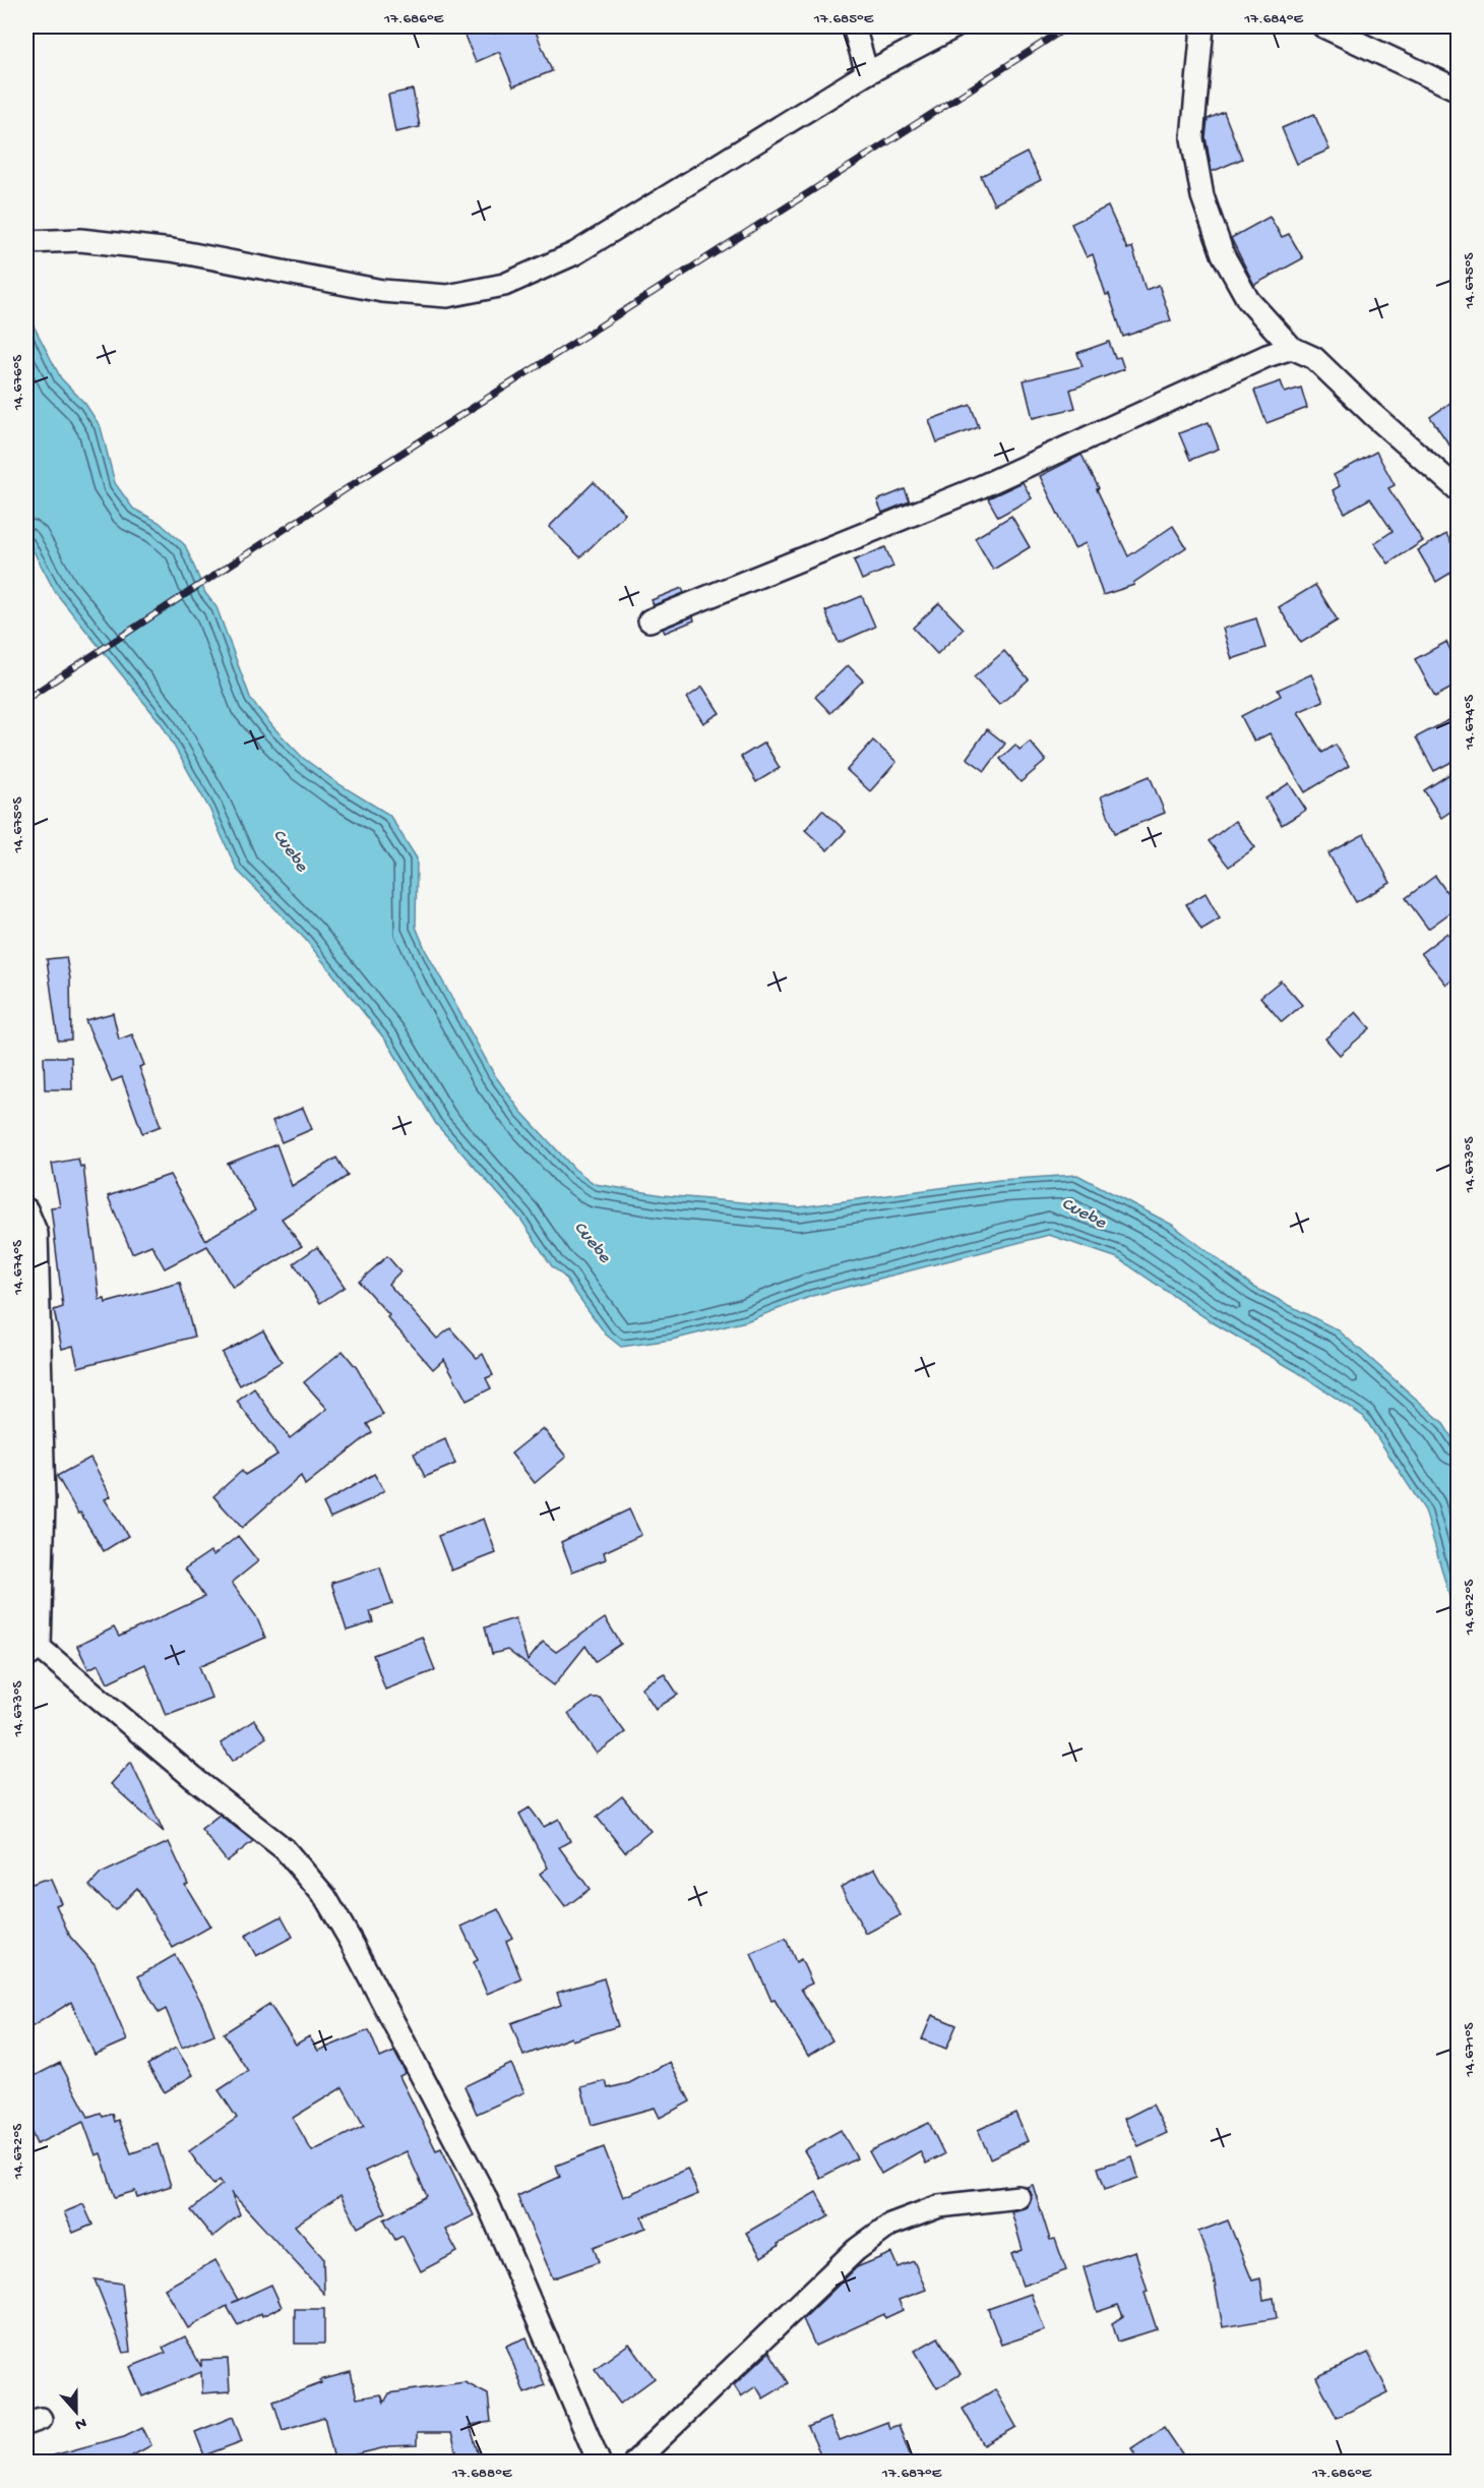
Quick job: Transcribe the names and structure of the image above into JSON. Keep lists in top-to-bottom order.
{
  "water": ["Cuebe"],
  "north": "bottom",
  "coordinates": [
    "17.686°E",
    "17.685°E",
    "17.684°E",
    "14.675°S",
    "14.676°S",
    "14.674°S",
    "14.673°S",
    "14.672°S",
    "14.671°S",
    "17.688°E",
    "17.687°E"
  ]
}
